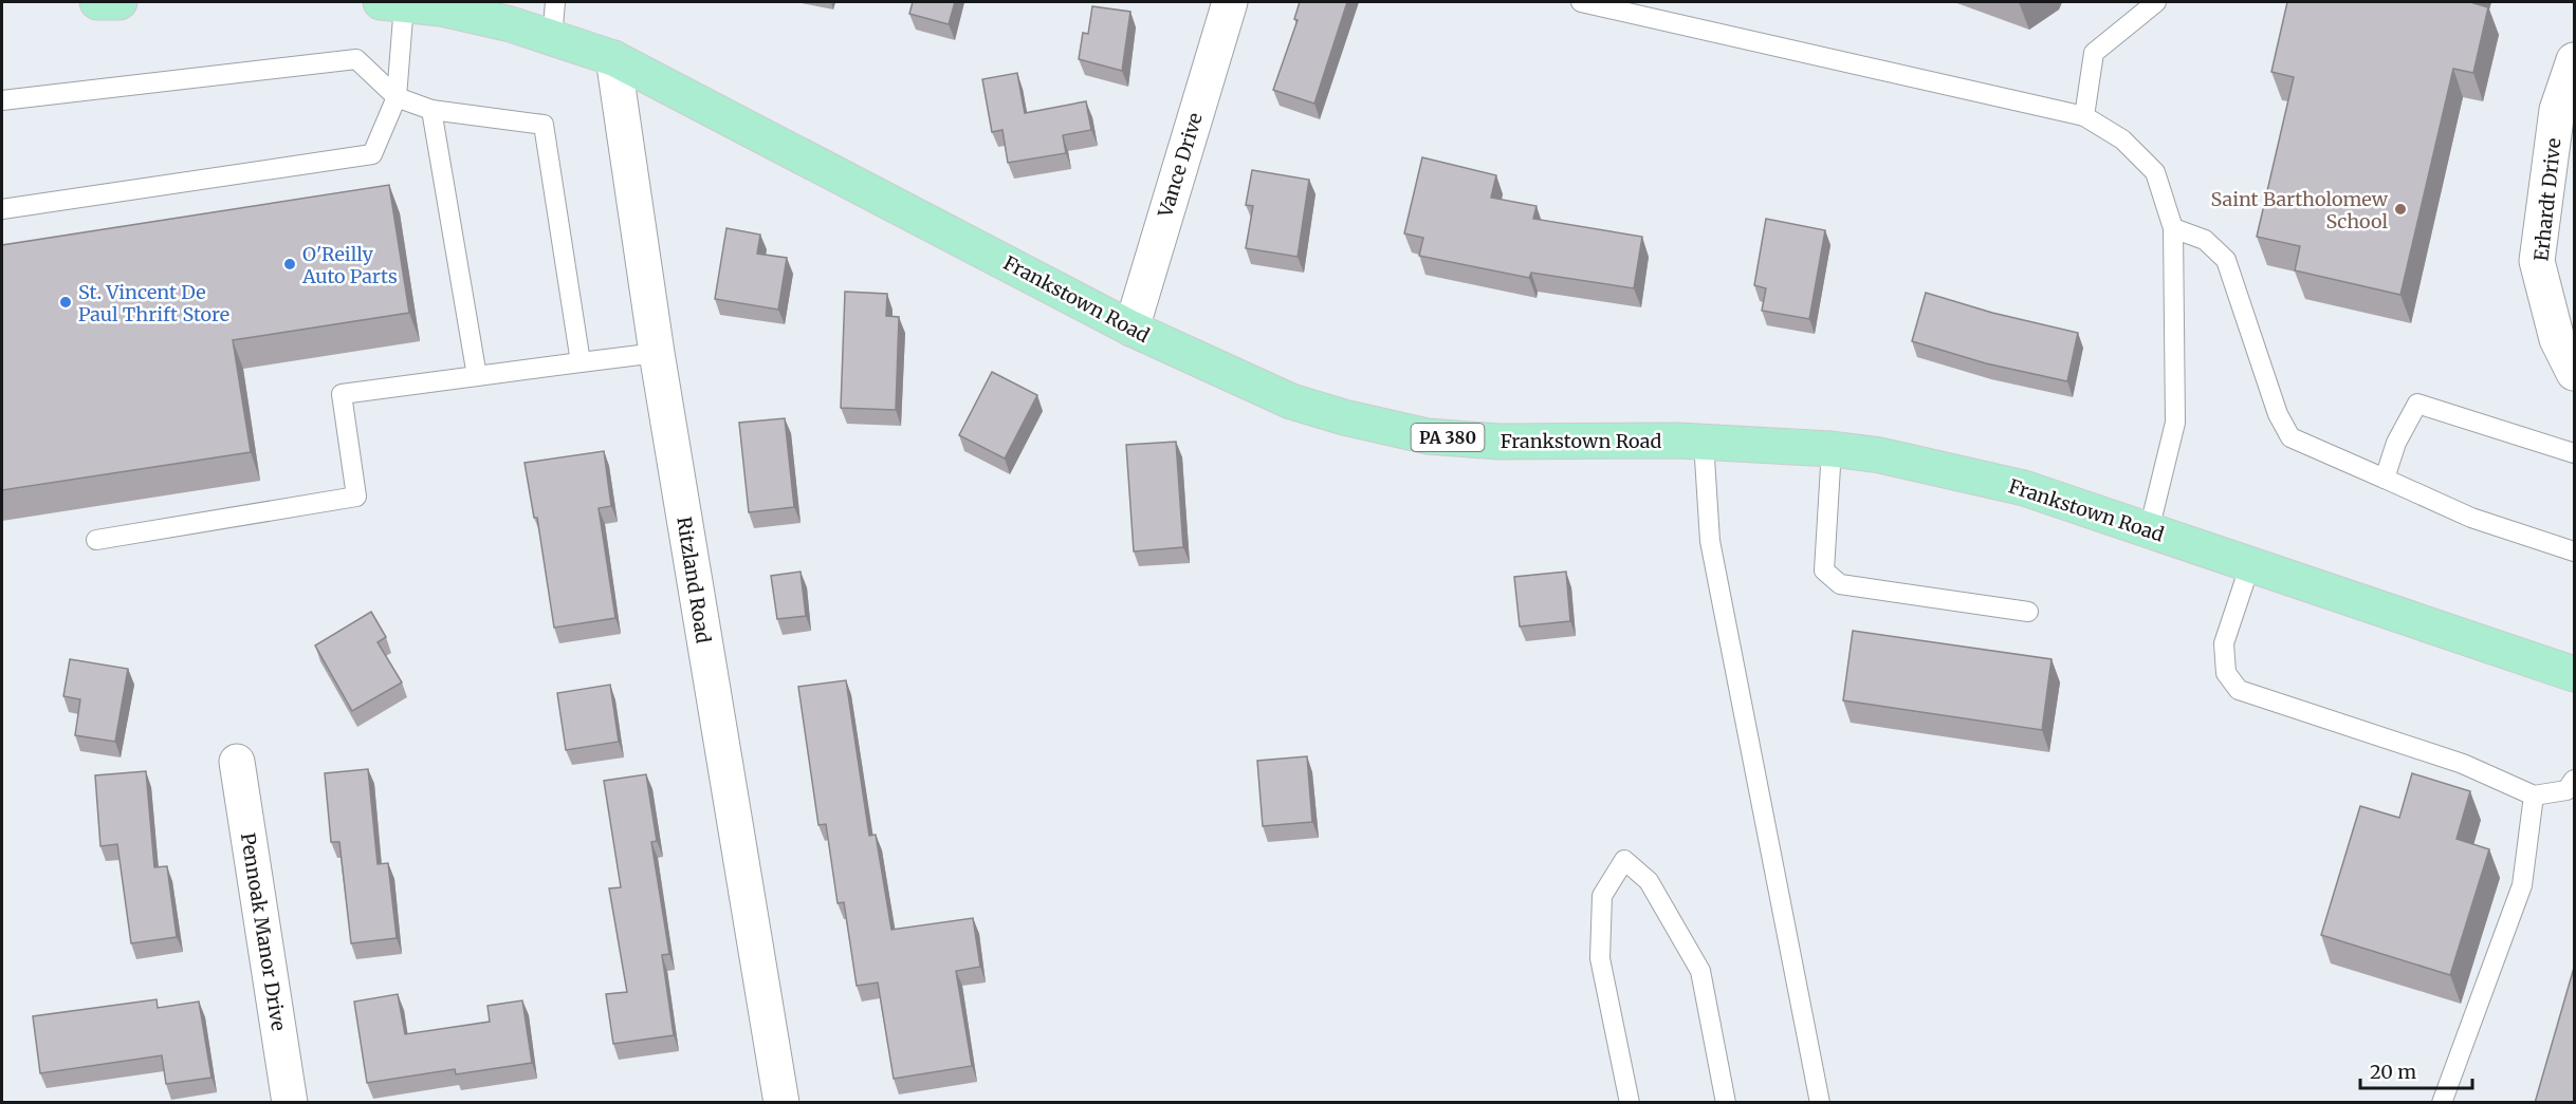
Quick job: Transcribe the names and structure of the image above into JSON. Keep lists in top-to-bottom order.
{
  "streets": {
    "main road": ["Frankstown Road", "PA 380"],
    "street": [
      "Vance Drive",
      "Erhardt Drive",
      "Ritzland Road",
      "Pennoak Manor Drive"
    ]
  },
  "crossings": [
    ["Vance Drive", "Frankstown Road"],
    ["Frankstown Road", "Ritzland Road"]
  ],
  "places": ["Saint Bartholomew School", "O'Reilly Auto Parts", "St. Vincent De Paul Thrift Store"],
  "scale_bar": "20 m"
}
